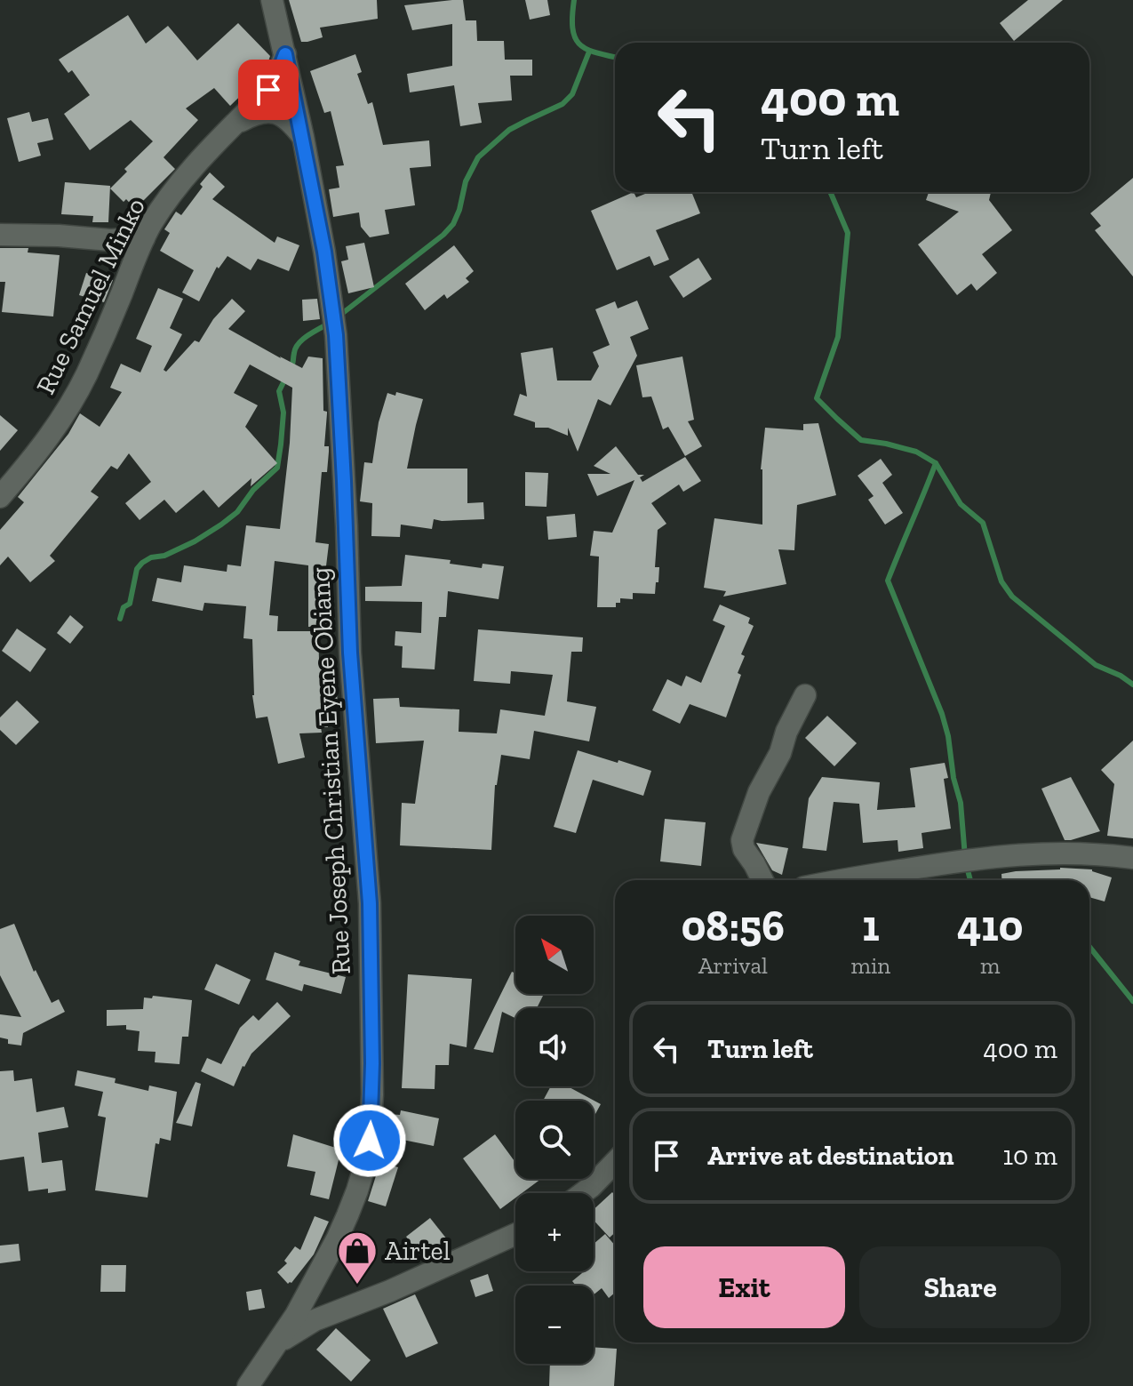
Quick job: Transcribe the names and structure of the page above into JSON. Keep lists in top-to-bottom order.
{
  "streets": {
    "street": ["Rue Samuel Minko", "Rue Joseph Christian Eyene Obiang"]
  },
  "crossings": [
    ["Rue Samuel Minko", "Rue Joseph Christian Eyene Obiang"]
  ],
  "places": {
    "shop": ["Airtel"]
  },
  "north": "top left",
  "page": {
    "turn": ["400 m", "Turn left"],
    "eta": [
      "08:56",
      "Arrival",
      "1",
      "min",
      "410",
      "m"
    ],
    "map_buttons": ["+", "−"],
    "list": [
      {
        "name": "Turn left",
        "value": "400 m"
      },
      {
        "name": "Arrive at destination",
        "value": "10 m"
      }
    ],
    "buttons": ["Exit", "Share"]
  }
}
